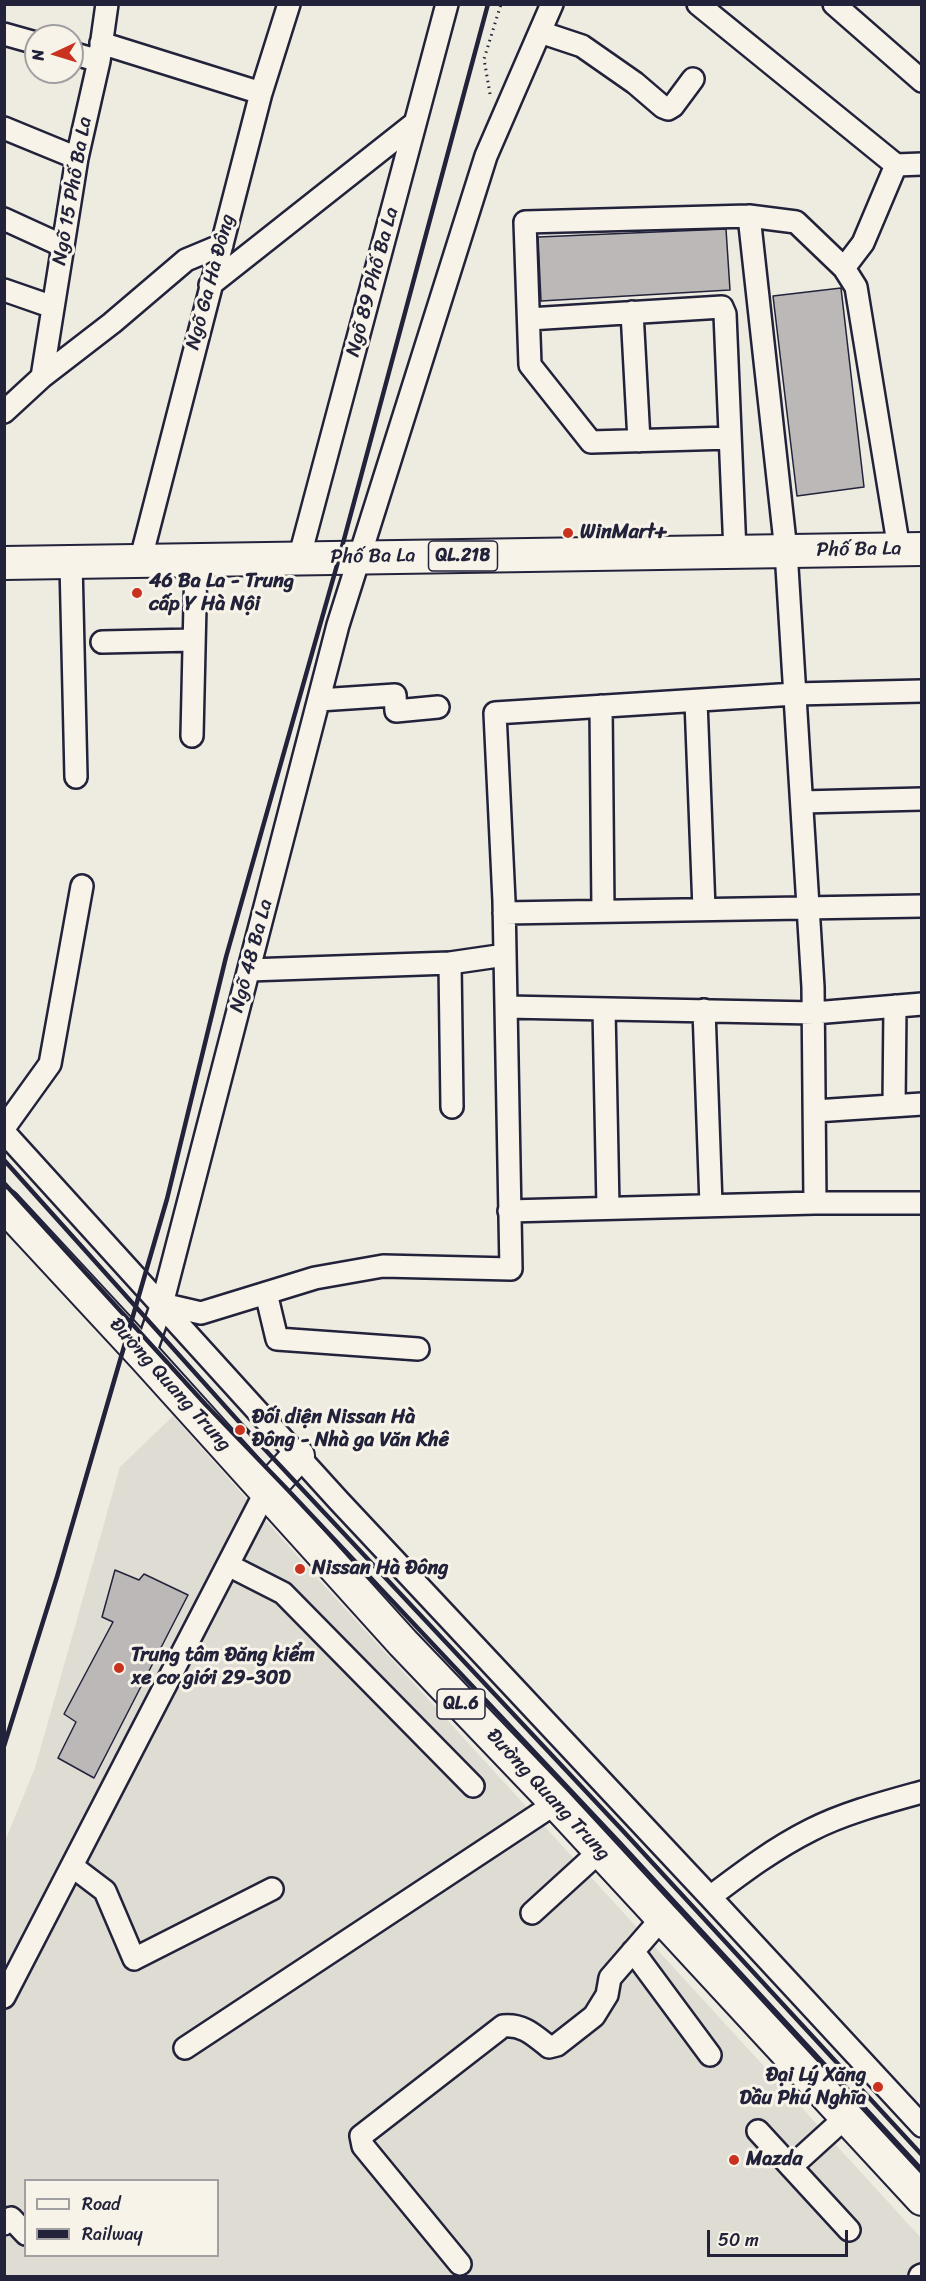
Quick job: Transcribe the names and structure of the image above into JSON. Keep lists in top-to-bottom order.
{
  "streets": {
    "highway": [
      "Phố Ba La",
      "QL.21B",
      "Đường Quang Trung",
      "QL.6"
    ],
    "street": [
      "Ngõ 15 Phố Ba La",
      "Ngõ Ga Hà Đông",
      "Ngõ 89 Phố Ba La",
      "Ngõ 48 Ba La"
    ]
  },
  "crossings": [
    ["Ngõ Ga Hà Đông", "Phố Ba La"],
    ["Ngõ 89 Phố Ba La", "Phố Ba La"],
    ["Phố Ba La", "Ngõ 48 Ba La"],
    ["Ngõ 48 Ba La", "Đường Quang Trung"]
  ],
  "places": [
    "WinMart+",
    "46 Ba La - Trung cấp Y Hà Nội",
    "Đối diện Nissan Hà Đông - Nhà ga Văn Khê",
    "Nissan Hà Đông",
    "Trung tâm Đăng kiểm xe cơ giới 29-30D",
    "Đại Lý Xăng Dầu Phú Nghĩa",
    "Mazda"
  ],
  "legend": ["Road", "Railway"],
  "scale_bar": "50 m",
  "north": "left"
}
